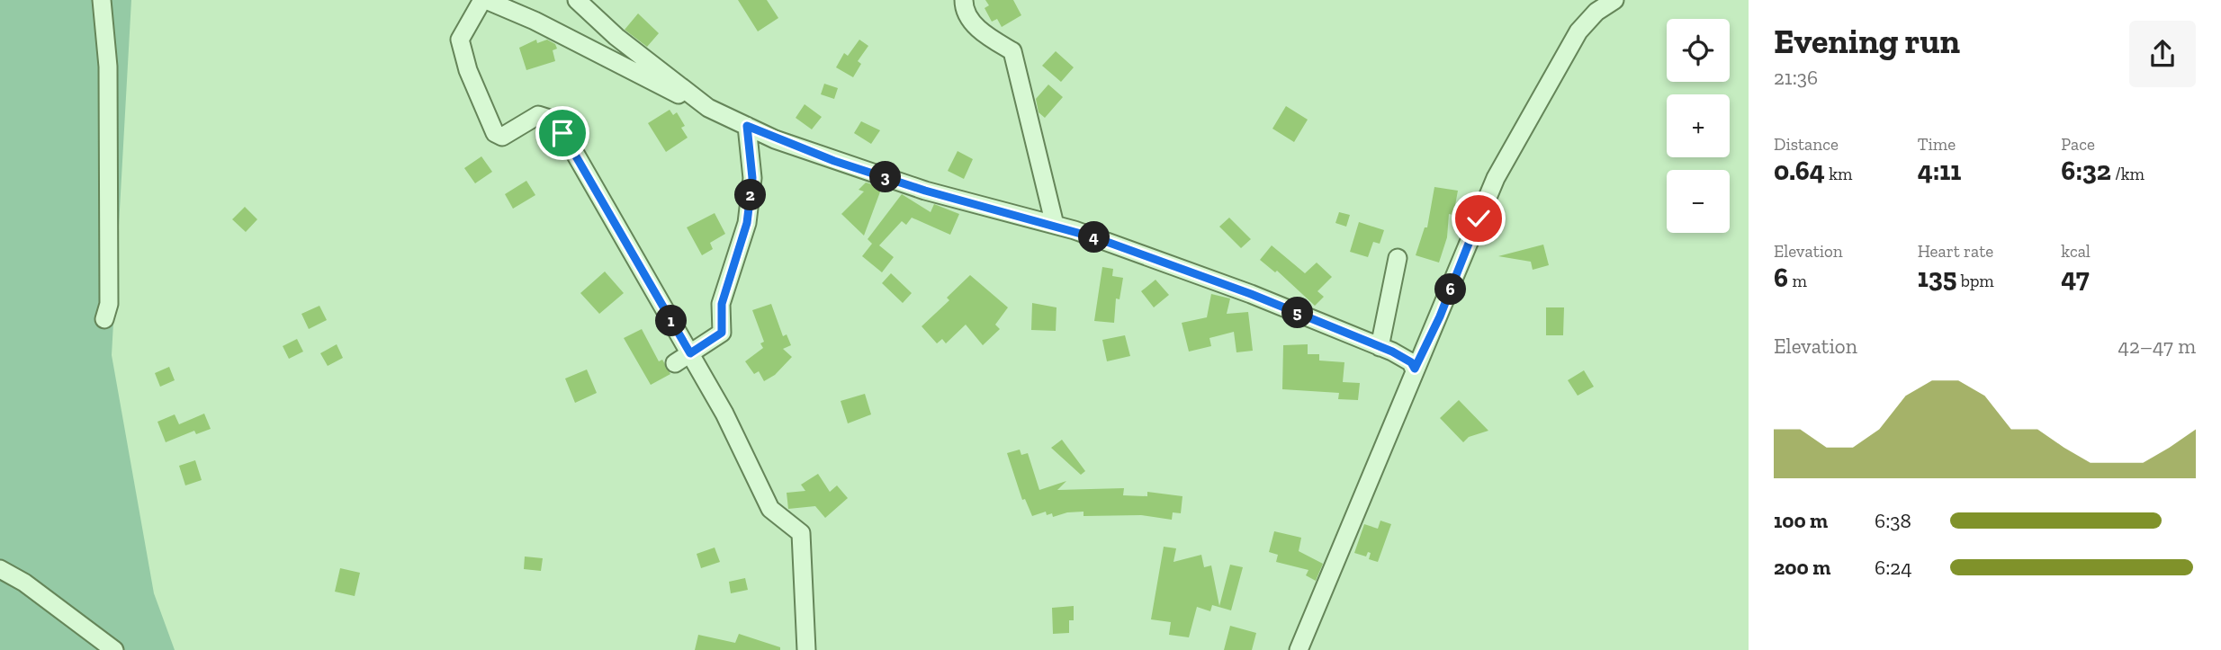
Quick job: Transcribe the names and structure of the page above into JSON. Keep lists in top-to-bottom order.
{
  "page": {
    "heading": ["Evening run", "21:36"],
    "map_buttons": ["+", "−"],
    "stats": [
      ["Distance", "0.64 km"],
      ["Time", "4:11"],
      ["Pace", "6:32 /km"],
      ["Elevation", "6 m"],
      ["Heart rate", "135 bpm"],
      ["kcal", "47"]
    ],
    "pins": [
      "3",
      "2",
      "4",
      "6",
      "5",
      "1"
    ],
    "chart": ["Elevation", "42–47 m"],
    "list": [
      {
        "name": "100 m",
        "note": "6:38"
      },
      {
        "name": "200 m",
        "note": "6:24"
      }
    ]
  }
}
